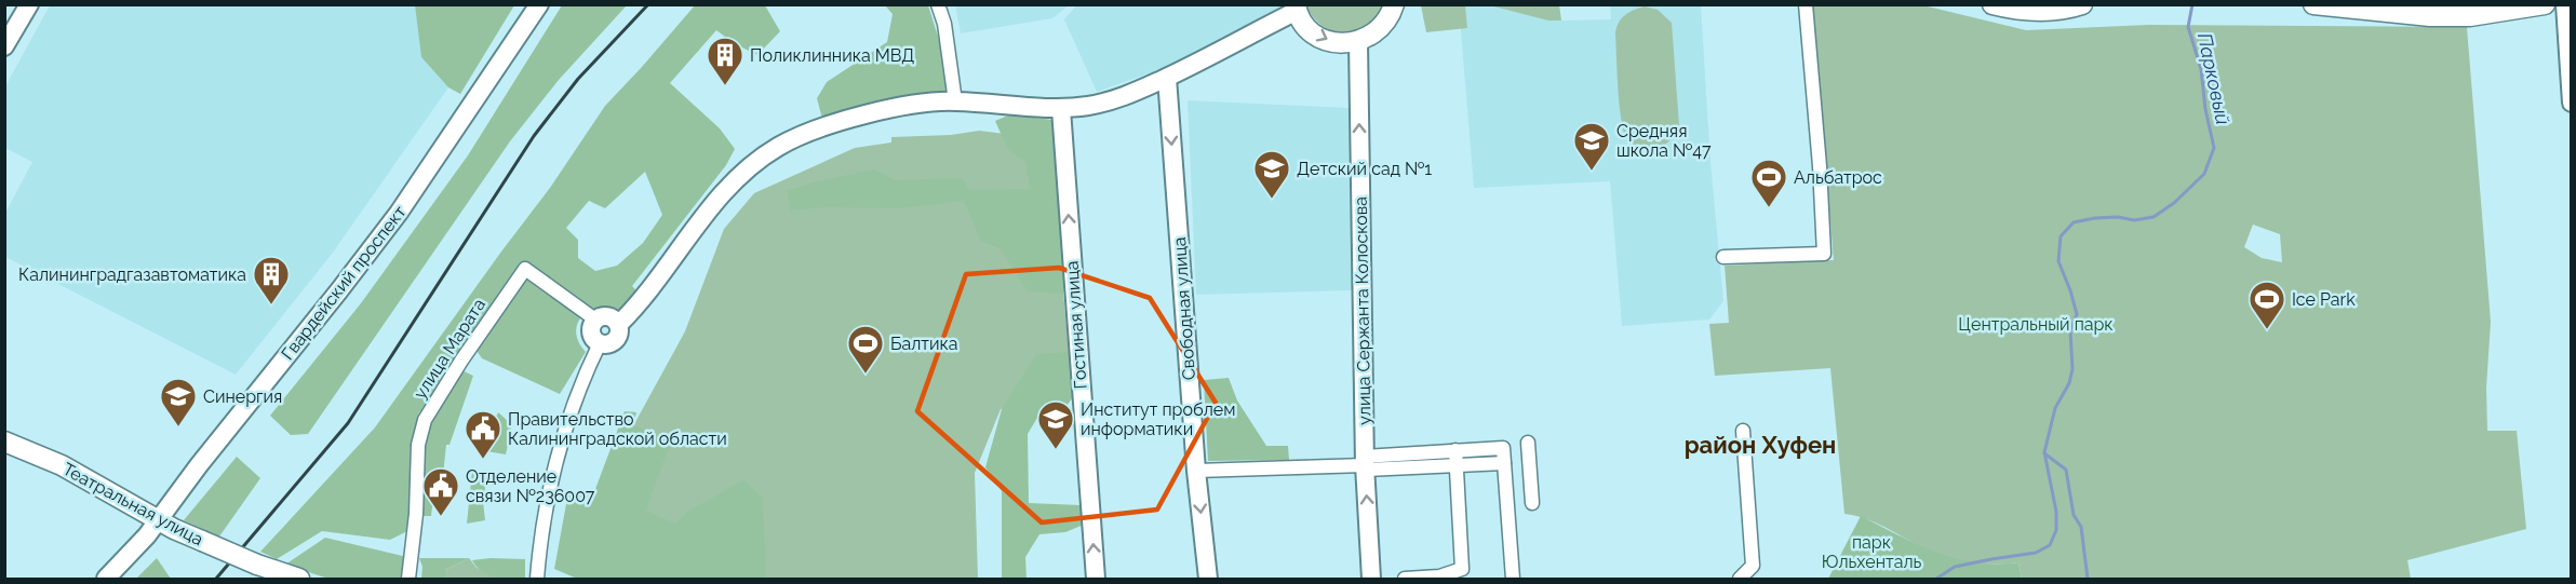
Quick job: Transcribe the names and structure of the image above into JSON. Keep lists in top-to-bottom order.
{
  "streets": {
    "main road": [
      "Гвардейский проспект",
      "Свободная улица",
      "улица Сержанта Колоскова",
      "Гостиная улица",
      "Театральная улица"
    ],
    "street": ["улица Марата"]
  },
  "crossings": [
    ["Гвардейский проспект", "Театральная улица"]
  ],
  "one_way": ["Свободная улица", "улица Сержанта Колоскова", "Гостиная улица"],
  "districts": ["район Хуфен"],
  "water": ["Парковый"],
  "parks": ["Центральный парк", "парк Юльхенталь"],
  "places": {
    "building": ["Поликлинника МВД", "Калининградгазавтоматика"],
    "school or university": [
      "Средняя школа №47",
      "Детский сад №1",
      "Синергия",
      "Институт проблем информатики"
    ],
    "sports": ["Альбатрос", "Ice Park", "Балтика"],
    "public building": ["Правительство Калининградской области", "Отделение связи №236007"]
  }
}
